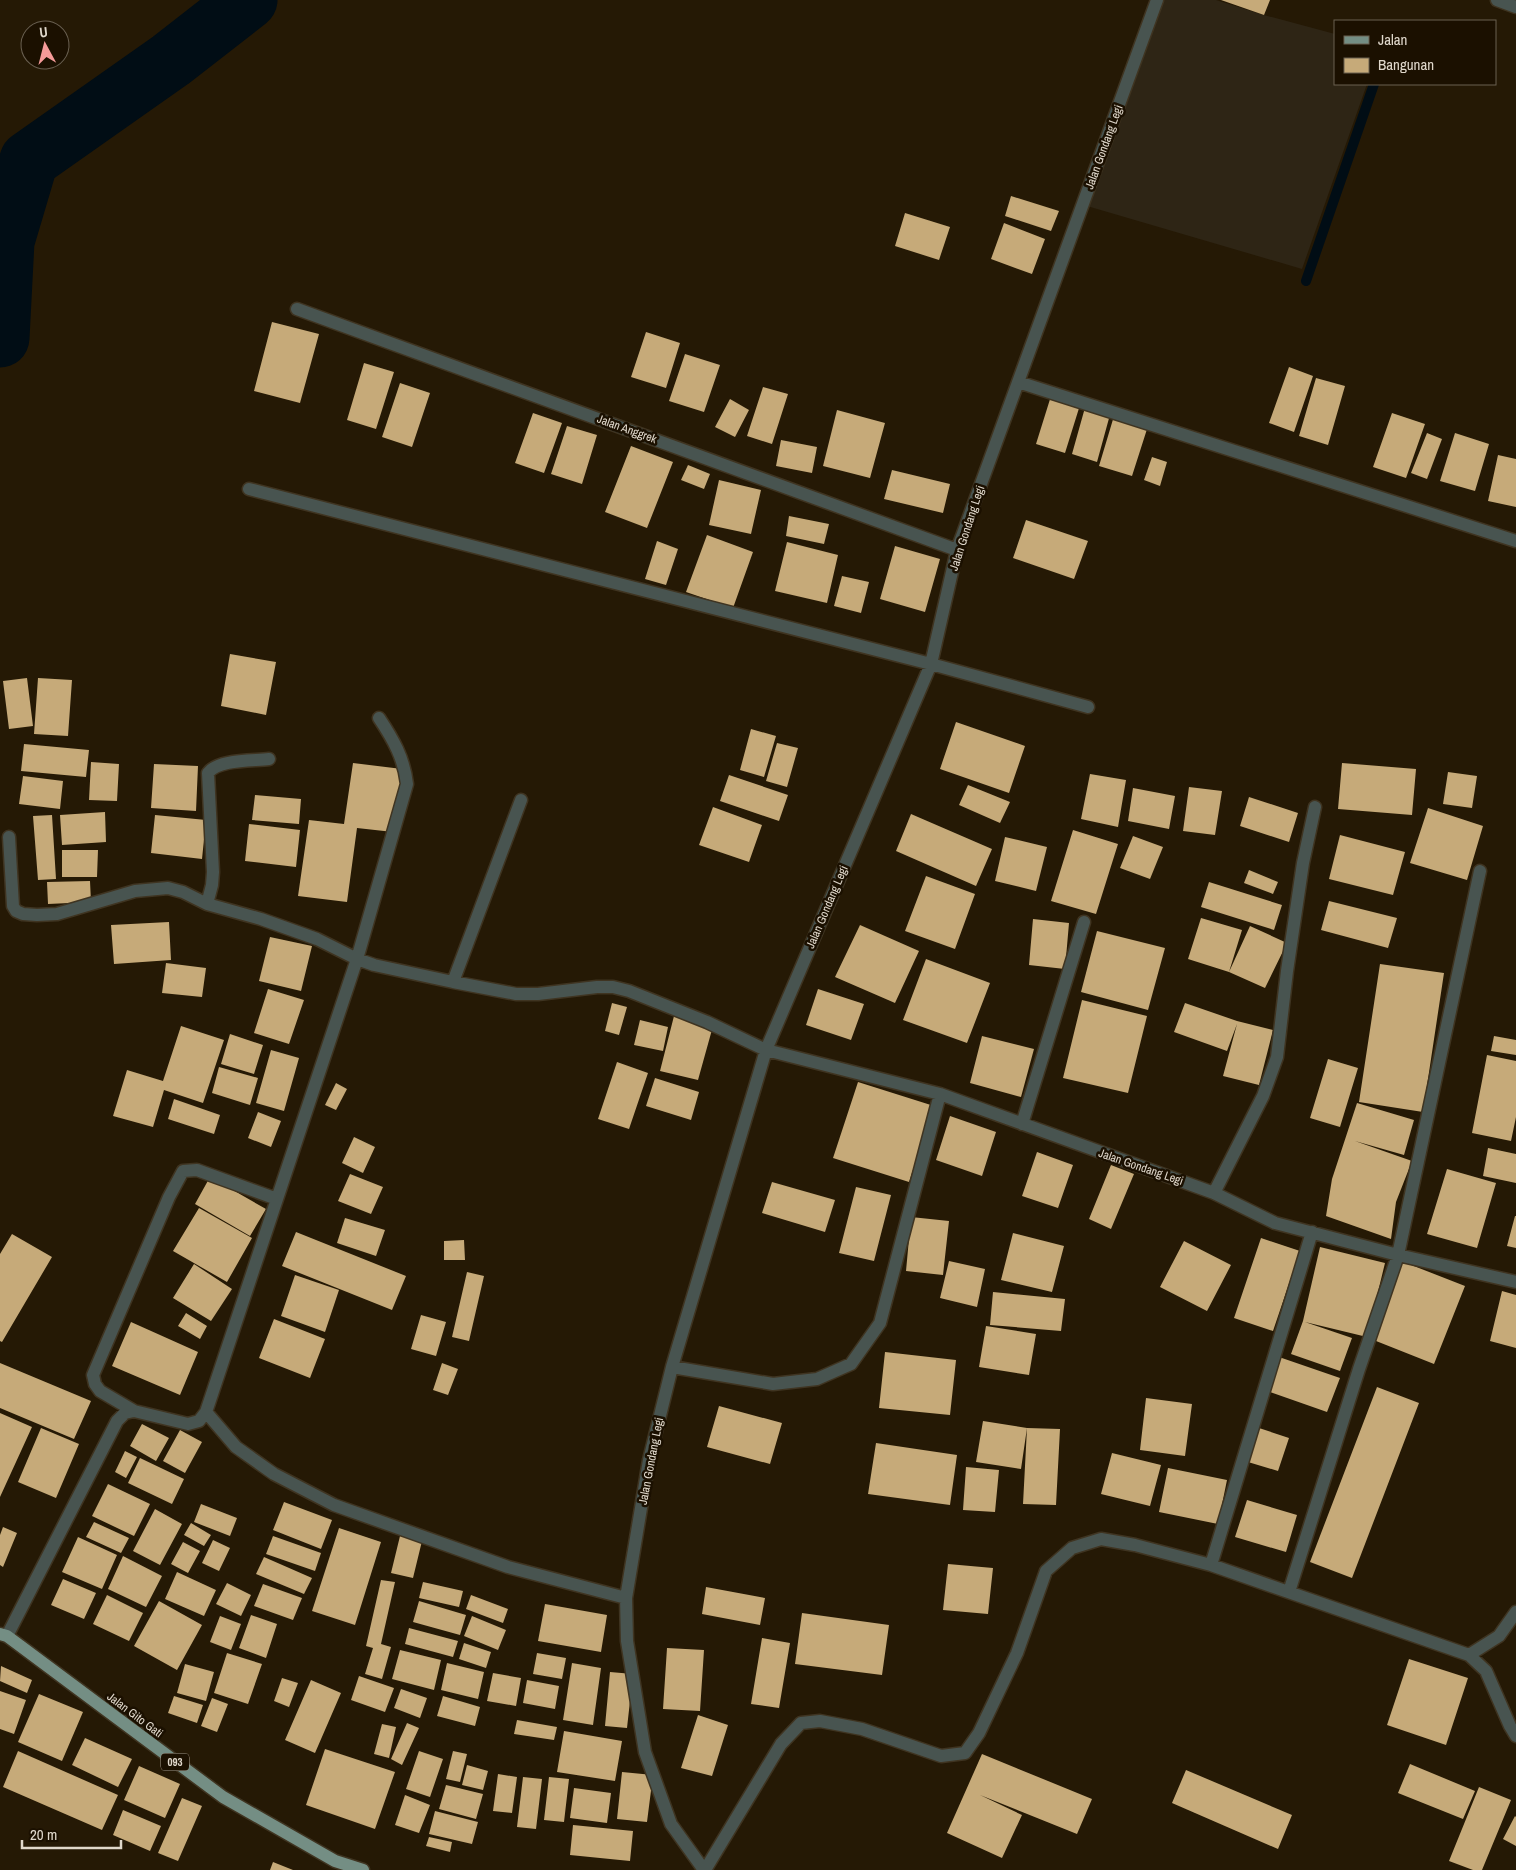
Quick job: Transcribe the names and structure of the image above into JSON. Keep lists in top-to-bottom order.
{
  "streets": {
    "main road": ["Jalan Gito Gati", "093"],
    "street": ["Jalan Gondang Legi", "Jalan Anggrek"]
  },
  "crossings": [
    ["Jalan Gondang Legi", "Jalan Anggrek"]
  ],
  "legend": ["Jalan", "Bangunan"],
  "scale_bar": "20 m",
  "north": "top"
}
